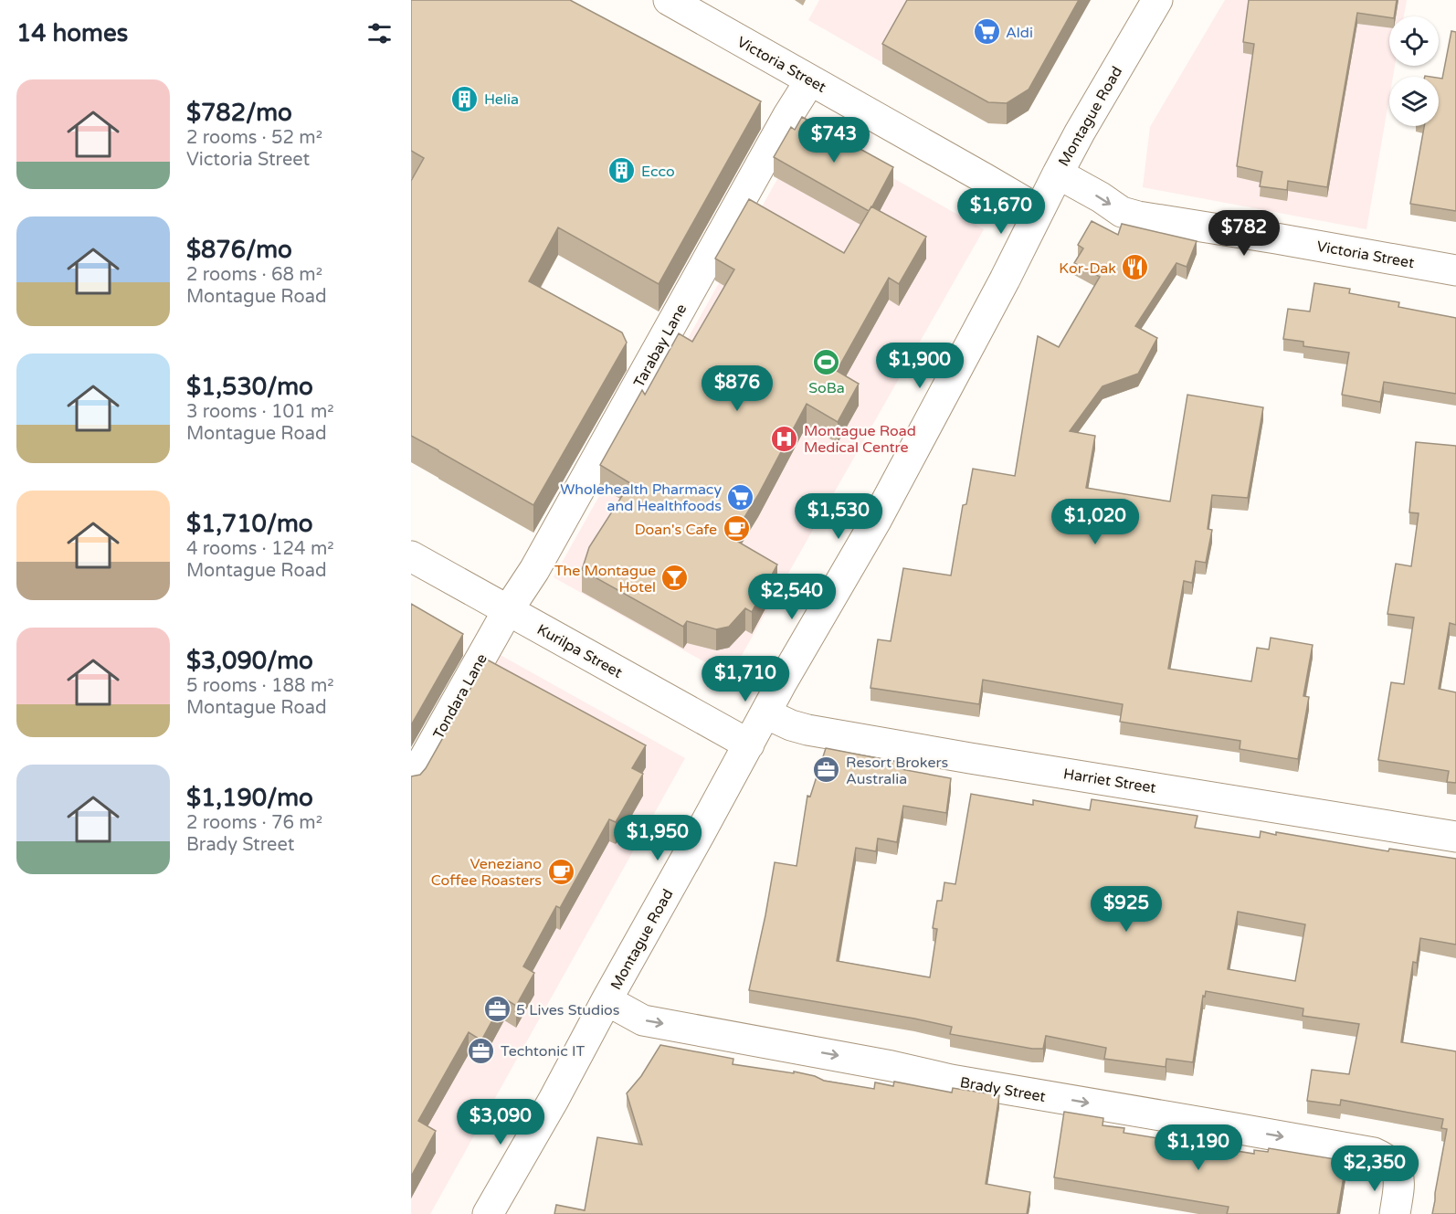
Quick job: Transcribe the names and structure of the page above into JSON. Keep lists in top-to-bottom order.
{
  "streets": {
    "street": [
      "Victoria Street",
      "Montague Road",
      "Tarabay Lane",
      "Kurilpa Street",
      "Tondara Lane",
      "Harriet Street",
      "Brady Street"
    ]
  },
  "crossings": [
    ["Victoria Street", "Montague Road"],
    ["Victoria Street", "Tarabay Lane"],
    ["Montague Road", "Kurilpa Street"],
    ["Montague Road", "Harriet Street"],
    ["Montague Road", "Brady Street"],
    ["Tarabay Lane", "Kurilpa Street"],
    ["Tarabay Lane", "Tondara Lane"],
    ["Kurilpa Street", "Tondara Lane"]
  ],
  "one_way": ["Victoria Street", "Brady Street"],
  "places": {
    "supermarket": ["Aldi", "Wholehealth Pharmacy and Healthfoods"],
    "building": ["Helia", "Ecco"],
    "restaurant": ["Kor-Dak"],
    "sports": ["SoBa"],
    "hospital": ["Montague Road Medical Centre"],
    "cafe": ["Doan's Cafe", "Veneziano Coffee Roasters"],
    "bar": ["The Montague Hotel"],
    "office": ["Resort Brokers Australia", "5 Lives Studios", "Techtonic IT"]
  },
  "page": {
    "heading": "14 homes",
    "list": [
      {
        "name": "$782/mo",
        "note": "2 rooms · 52 m² · Victoria Street"
      },
      {
        "name": "$876/mo",
        "note": "2 rooms · 68 m² · Montague Road"
      },
      {
        "name": "$1,530/mo",
        "note": "3 rooms · 101 m² · Montague Road"
      },
      {
        "name": "$1,710/mo",
        "note": "4 rooms · 124 m² · Montague Road"
      },
      {
        "name": "$3,090/mo",
        "note": "5 rooms · 188 m² · Montague Road"
      },
      {
        "name": "$1,190/mo",
        "note": "2 rooms · 76 m² · Brady Street"
      }
    ],
    "price": [
      "$743",
      "$1,670",
      "$782",
      "$1,900",
      "$876",
      "$1,530",
      "$1,020",
      "$2,540",
      "$1,710",
      "$1,950",
      "$925",
      "$3,090",
      "$1,190",
      "$2,350"
    ]
  }
}
